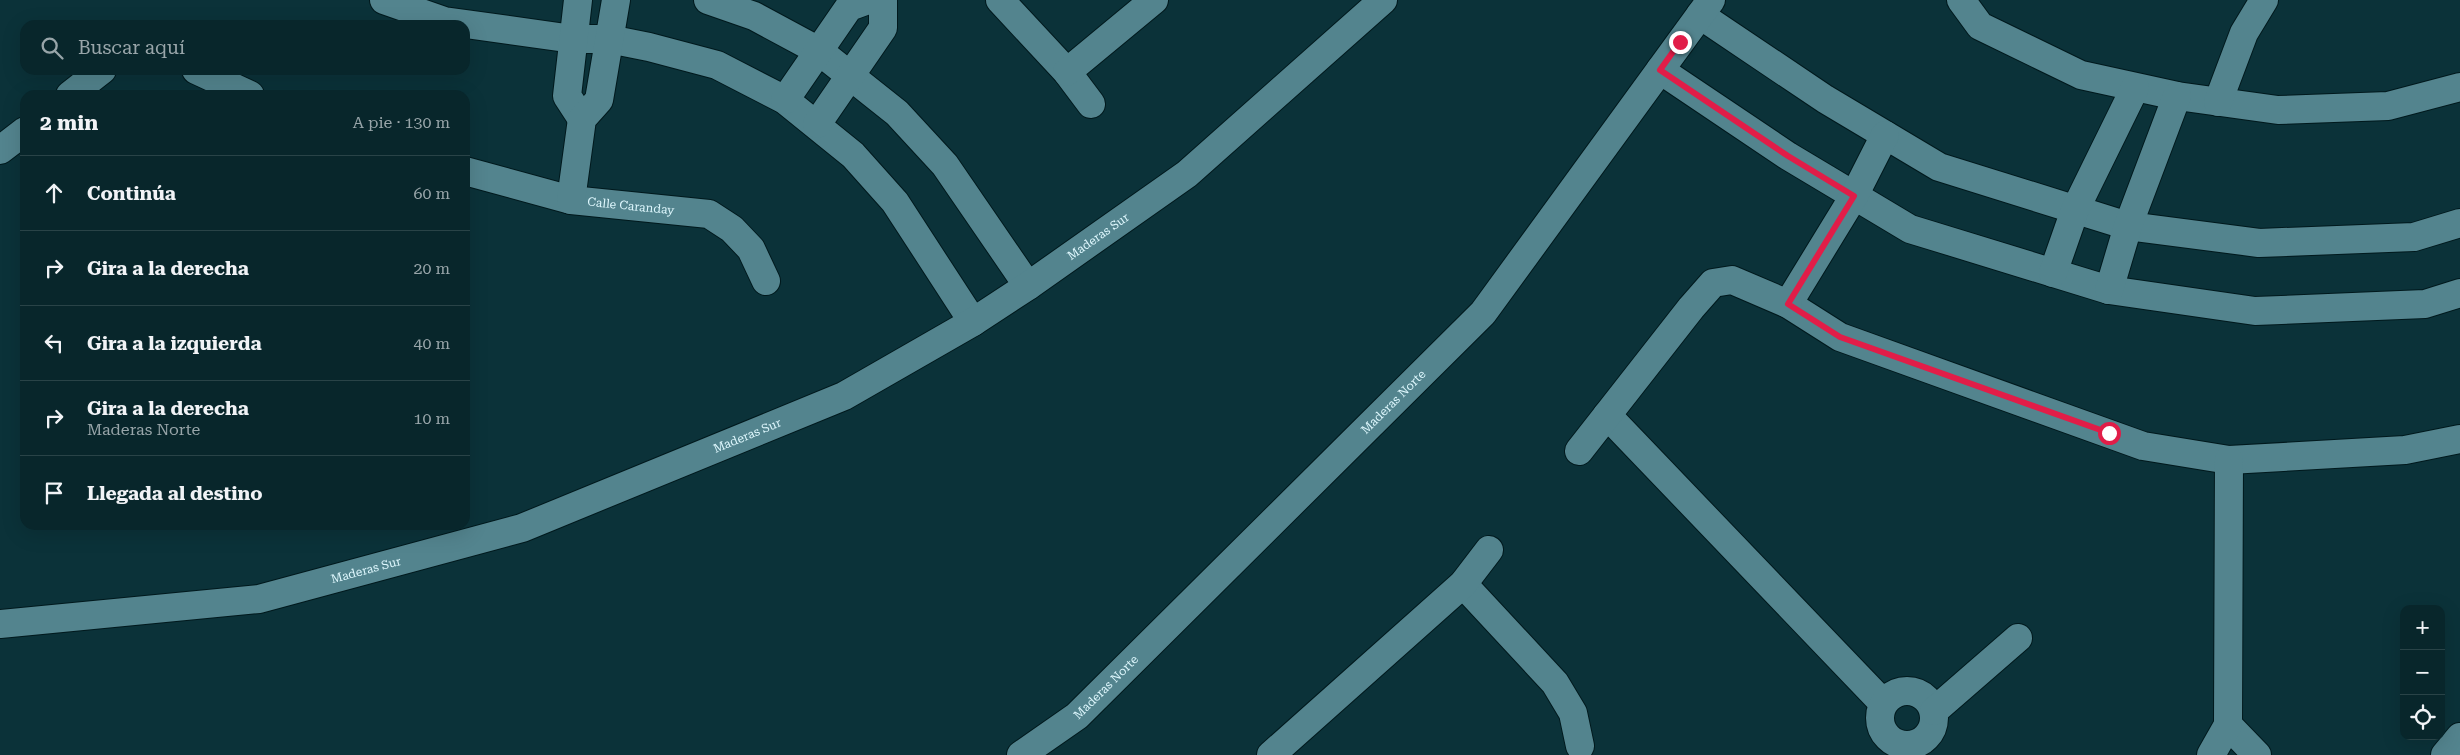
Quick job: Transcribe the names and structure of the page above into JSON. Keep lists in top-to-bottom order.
{
  "streets": {
    "street": ["Calle Caranday", "Maderas Sur", "Maderas Norte"]
  },
  "page": {
    "search": "Buscar aquí",
    "heading": ["2 min", "A pie · 130 m"],
    "list": [
      ["Continúa", "60 m"],
      ["Gira a la derecha", "20 m"],
      ["Gira a la izquierda", "40 m"],
      ["Gira a la derecha", "Maderas Norte", "10 m"],
      "Llegada al destino"
    ],
    "map_buttons": ["+", "−"]
  }
}
